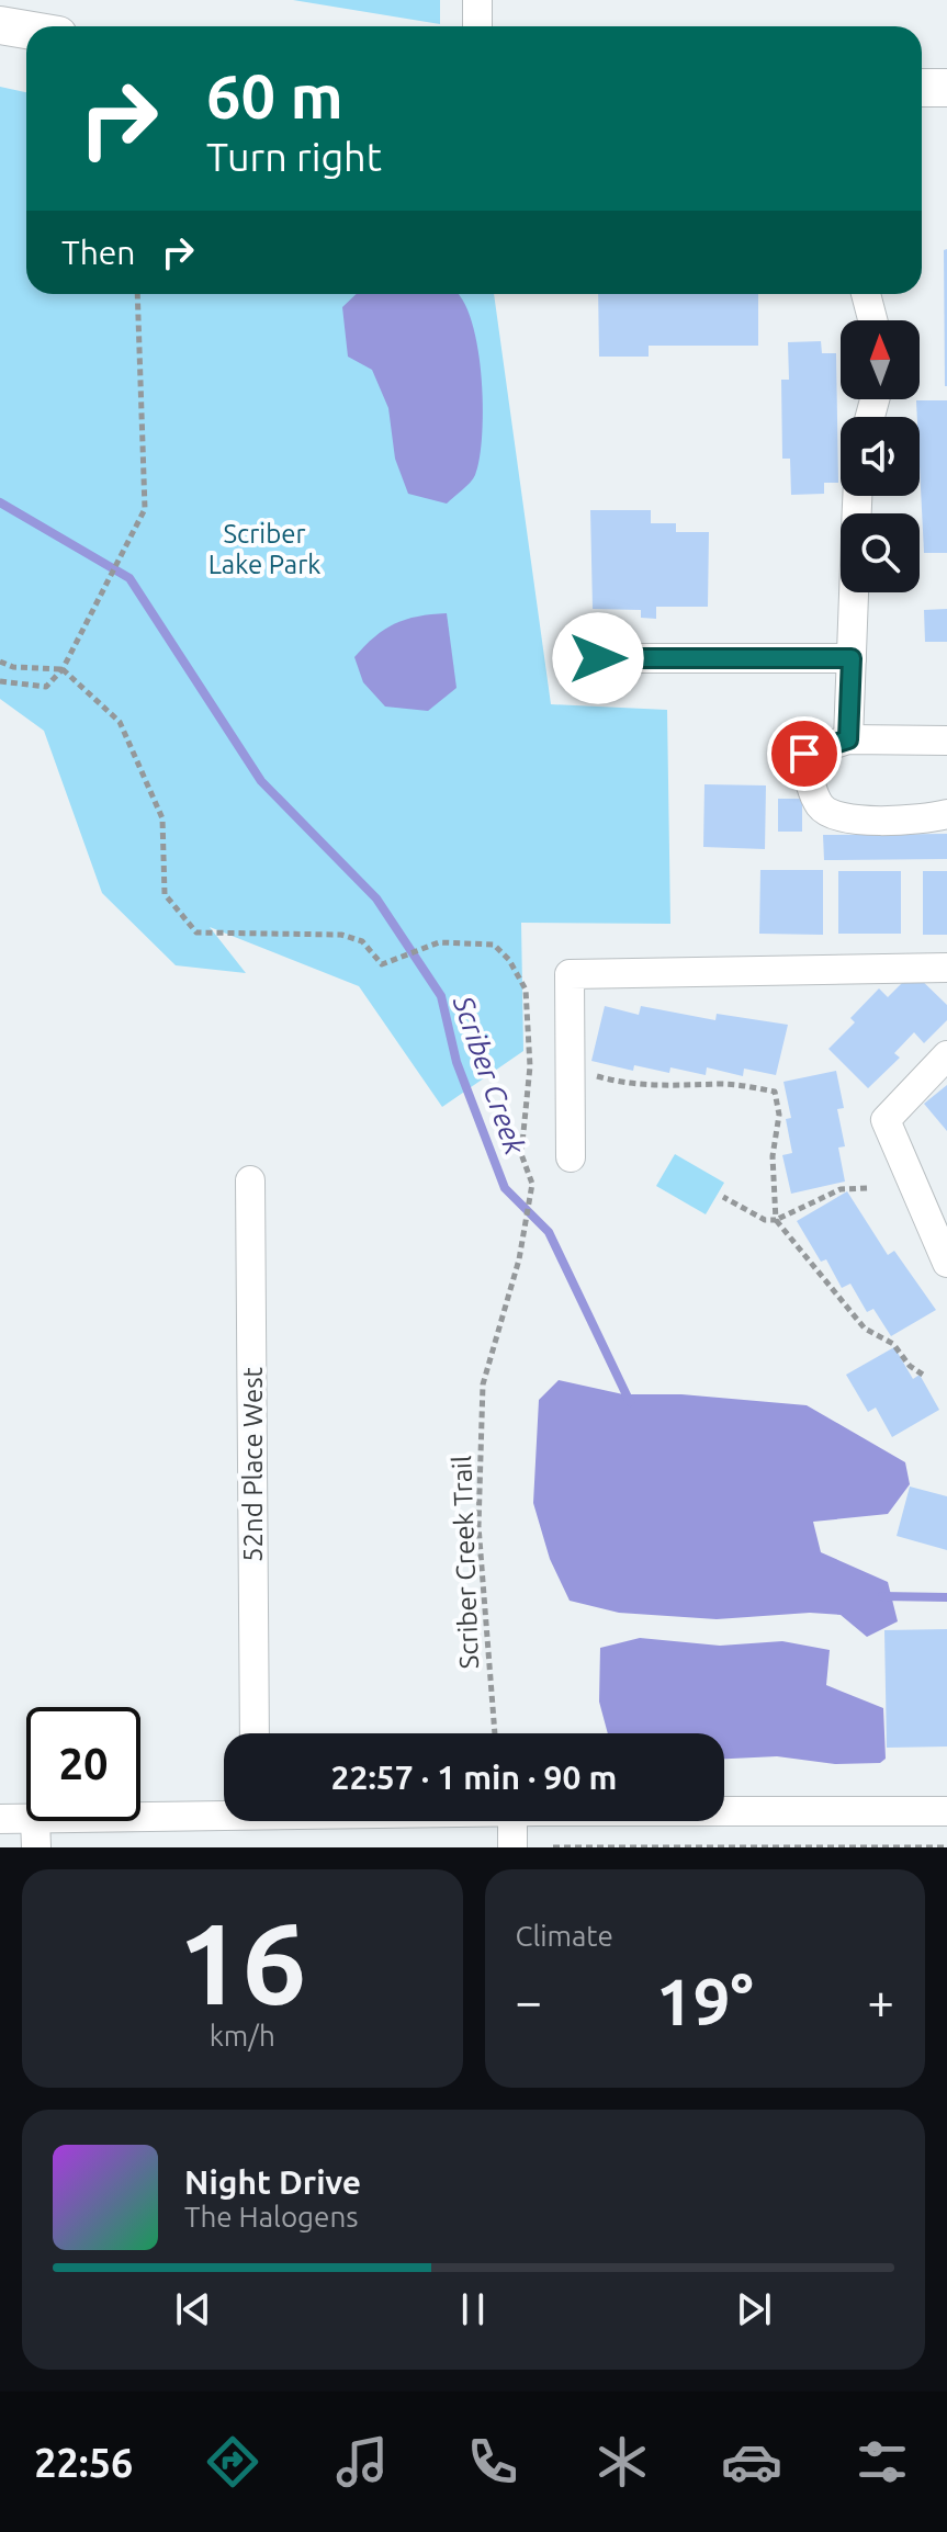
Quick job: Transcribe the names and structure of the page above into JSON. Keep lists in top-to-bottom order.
{
  "streets": {
    "street": ["52nd Place West"],
    "path": ["Scriber Creek Trail"]
  },
  "water": ["Scriber Creek"],
  "parks": ["Scriber Lake Park"],
  "north": "top",
  "page": {
    "turn": ["60 m", "Turn right"],
    "then": "Then",
    "limit": "20",
    "trip": "22:57 · 1 min · 90 m",
    "tile": [
      ["16", "km/h"],
      "Climate"
    ],
    "heat": ["−", "19°", "+"],
    "song": ["Night Drive", "The Halogens"],
    "tabs": "22:56"
  }
}
